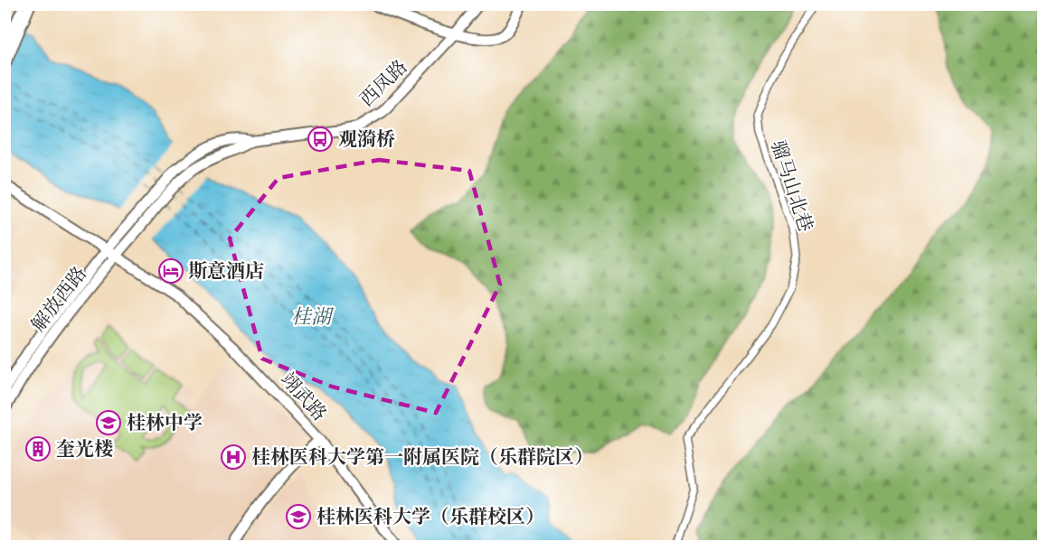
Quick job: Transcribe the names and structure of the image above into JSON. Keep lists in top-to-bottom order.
{
  "streets": {
    "main road": ["西凤路", "解放西路", "翊武路"],
    "street": ["骝马山北巷"]
  },
  "crossings": [
    ["西凤路", "解放西路"],
    ["解放西路", "翊武路"]
  ],
  "water": ["桂湖"],
  "places": {
    "bus stop": ["观漪桥"],
    "hotel": ["斯意酒店"],
    "school or university": ["桂林中学", "桂林医科大学（乐群校区）"],
    "building": ["奎光楼"],
    "hospital": ["桂林医科大学第一附属医院（乐群院区）"]
  }
}
